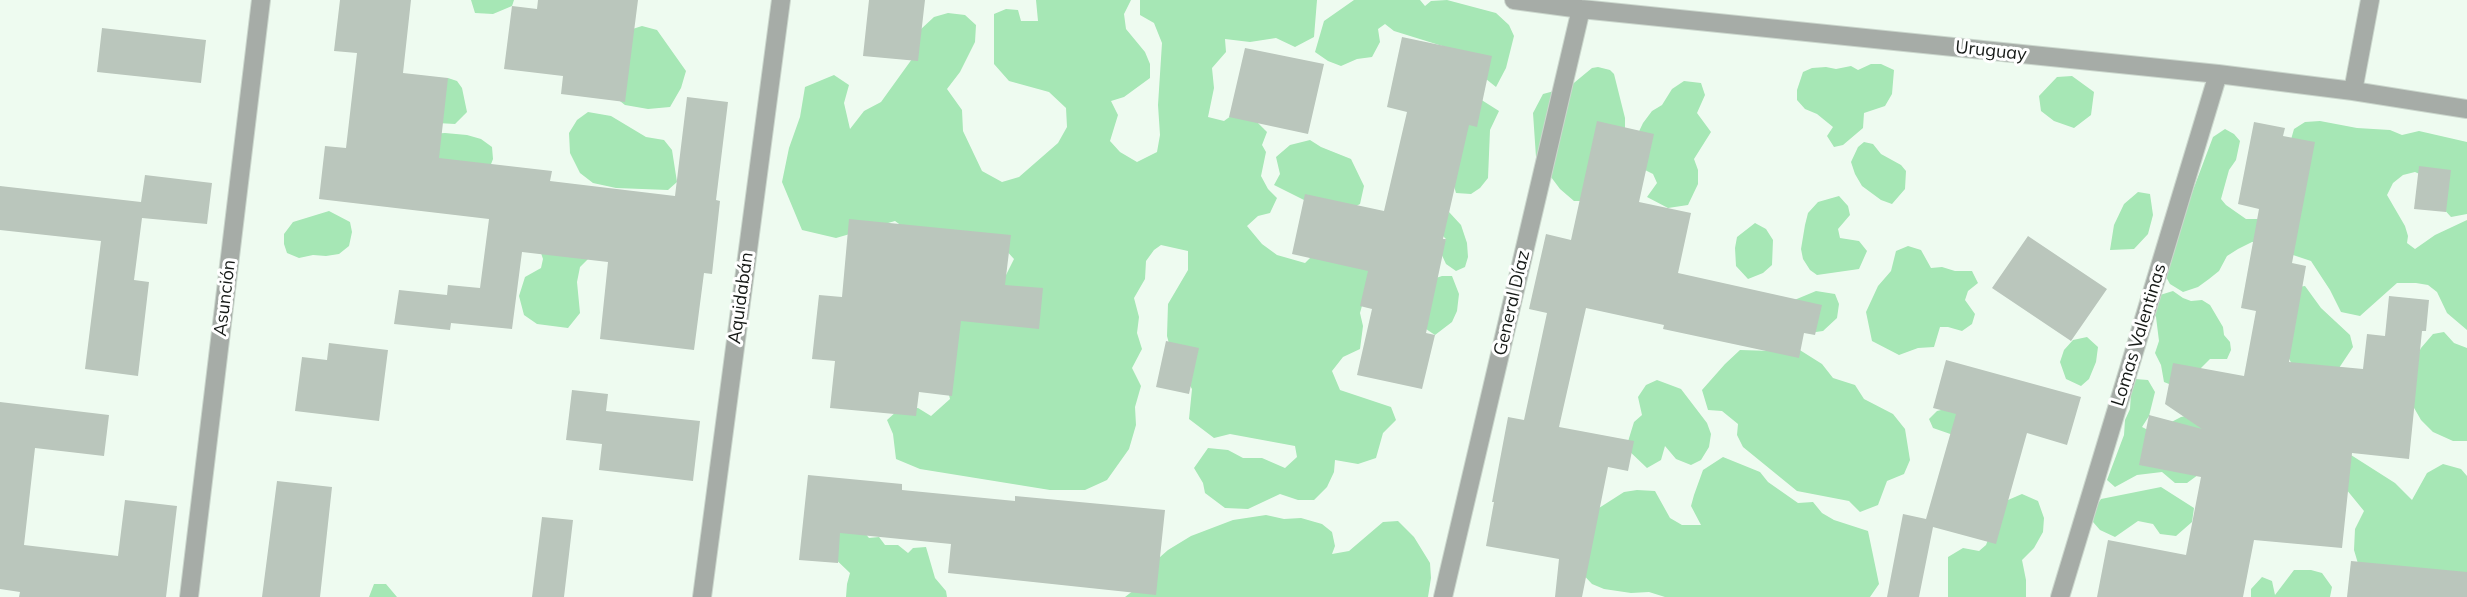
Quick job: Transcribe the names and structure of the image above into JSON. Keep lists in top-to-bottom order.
{
  "streets": {
    "street": [
      "Uruguay",
      "Asunción",
      "Aquidabán",
      "General Díaz",
      "Lomas Valentinas"
    ]
  },
  "crossings": [
    ["Uruguay", "General Díaz"],
    ["Uruguay", "Lomas Valentinas"]
  ]
}
